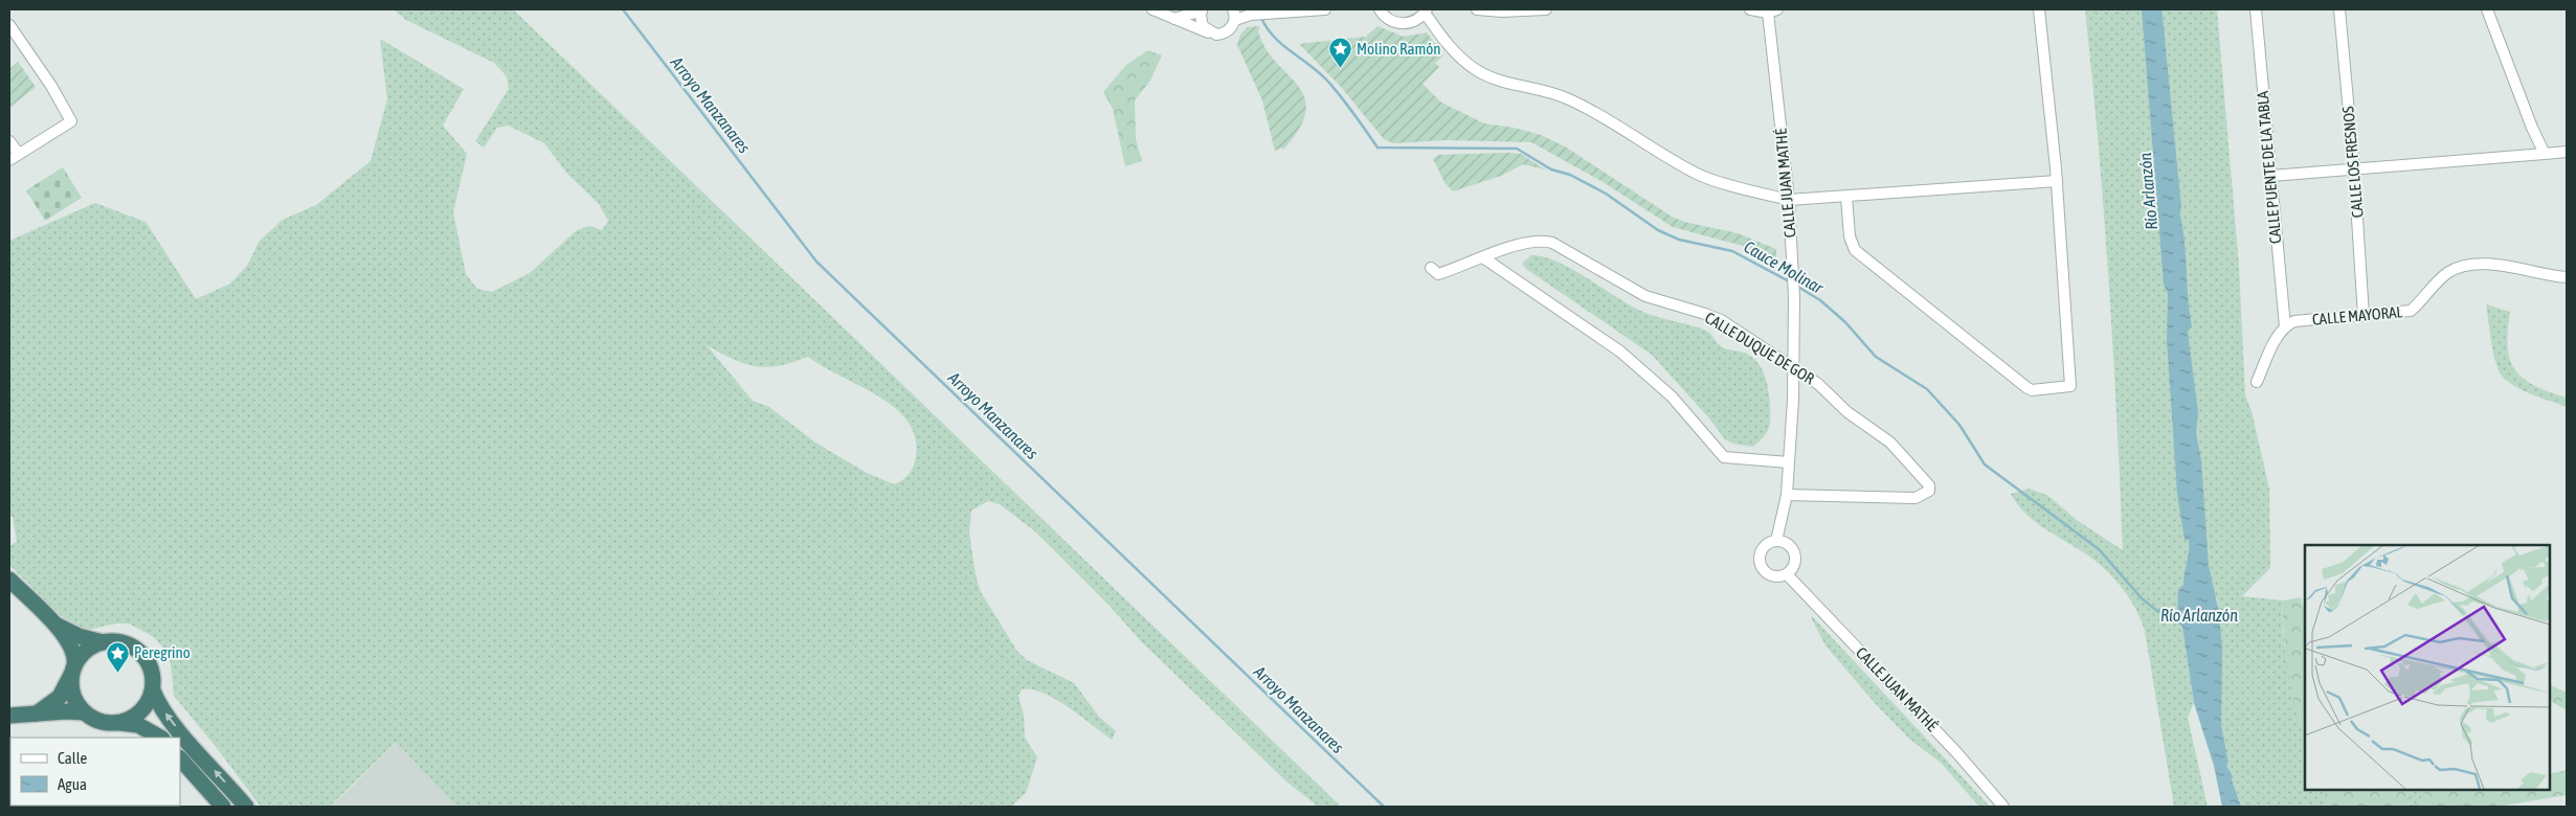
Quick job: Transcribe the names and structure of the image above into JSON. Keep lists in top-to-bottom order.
{
  "streets": {
    "street": [
      "CALLE LOS FRESNOS",
      "CALLE PUENTE DE LA TABLA",
      "CALLE JUAN MATHÉ",
      "CALLE MAYORAL",
      "CALLE DUQUE DE GOR"
    ]
  },
  "crossings": [
    ["CALLE LOS FRESNOS", "CALLE MAYORAL"],
    ["CALLE PUENTE DE LA TABLA", "CALLE MAYORAL"],
    ["CALLE JUAN MATHÉ", "CALLE DUQUE DE GOR"]
  ],
  "water": ["Arroyo Manzanares", "Río Arlanzón", "Cauce Molinar"],
  "places": {
    "place": ["Molino Ramón", "Peregrino"]
  },
  "legend": ["Calle", "Agua"]
}
